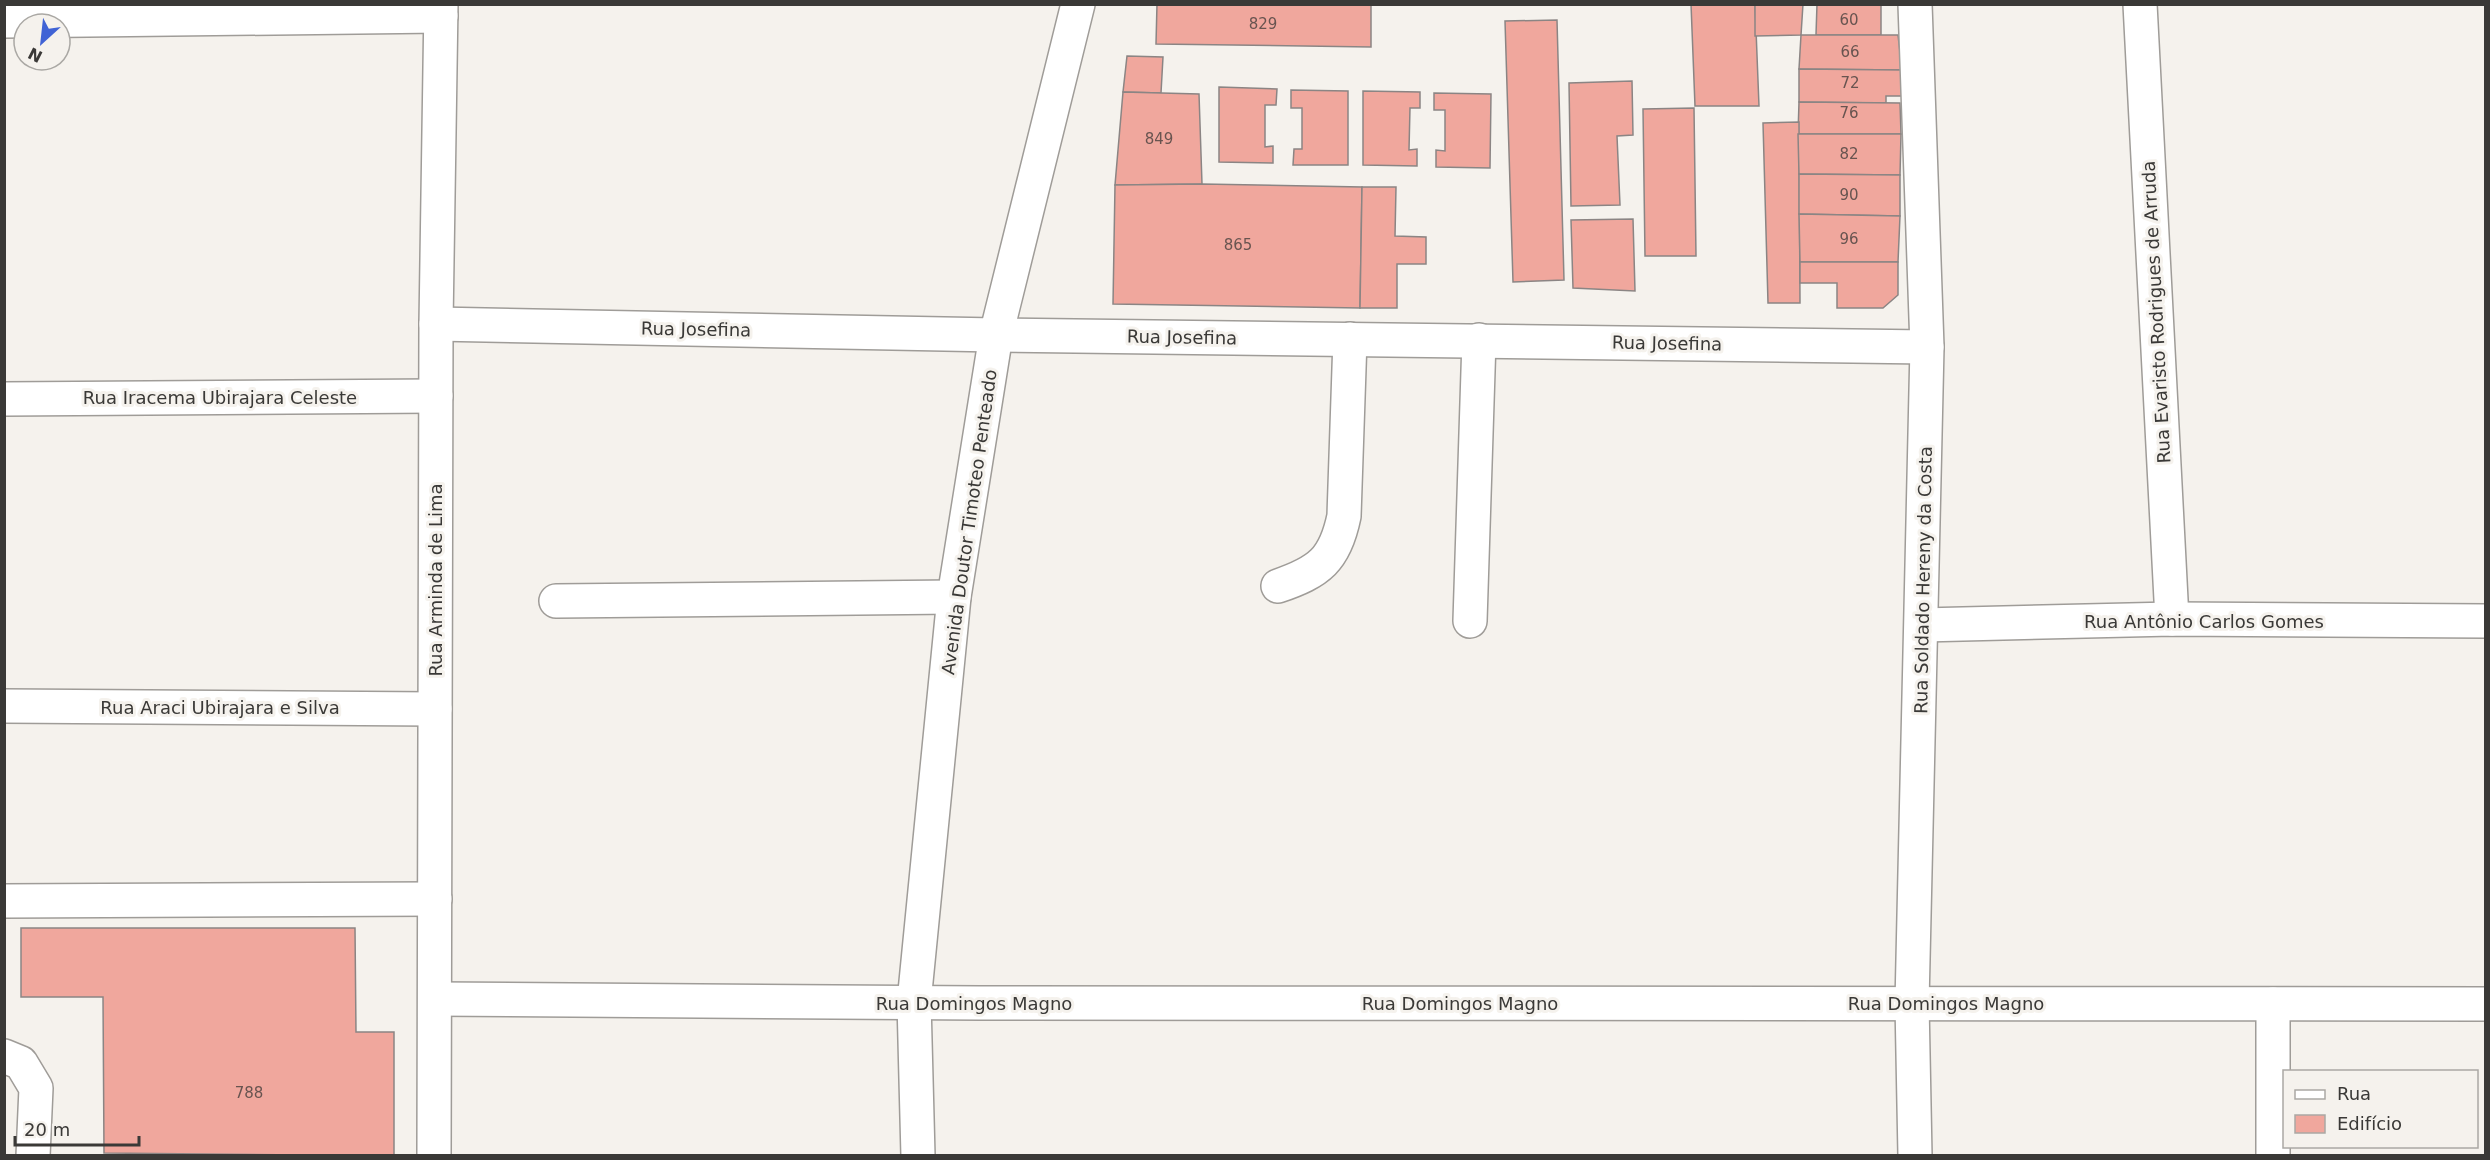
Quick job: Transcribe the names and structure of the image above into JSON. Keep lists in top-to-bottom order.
{
  "streets": {
    "street": [
      "Rua Evaristo Rodrigues de Arruda",
      "Rua Josefina",
      "Rua Iracema Ubirajara Celeste",
      "Avenida Doutor Timoteo Penteado",
      "Rua Arminda de Lima",
      "Rua Soldado Hereny da Costa",
      "Rua Antônio Carlos Gomes",
      "Rua Araci Ubirajara e Silva",
      "Rua Domingos Magno"
    ]
  },
  "crossings": [
    ["Rua Evaristo Rodrigues de Arruda", "Rua Antônio Carlos Gomes"],
    ["Rua Josefina", "Avenida Doutor Timoteo Penteado"],
    ["Rua Josefina", "Rua Arminda de Lima"],
    ["Rua Josefina", "Rua Soldado Hereny da Costa"],
    ["Rua Iracema Ubirajara Celeste", "Rua Arminda de Lima"],
    ["Avenida Doutor Timoteo Penteado", "Rua Domingos Magno"],
    ["Rua Arminda de Lima", "Rua Araci Ubirajara e Silva"],
    ["Rua Arminda de Lima", "Rua Domingos Magno"],
    ["Rua Soldado Hereny da Costa", "Rua Antônio Carlos Gomes"],
    ["Rua Soldado Hereny da Costa", "Rua Domingos Magno"]
  ],
  "house_numbers": [
    "60",
    "829",
    "66",
    "72",
    "76",
    "849",
    "82",
    "90",
    "96",
    "865",
    "788"
  ],
  "legend": ["Rua", "Edifício"],
  "scale_bar": "20 m",
  "north": "bottom left"
}
